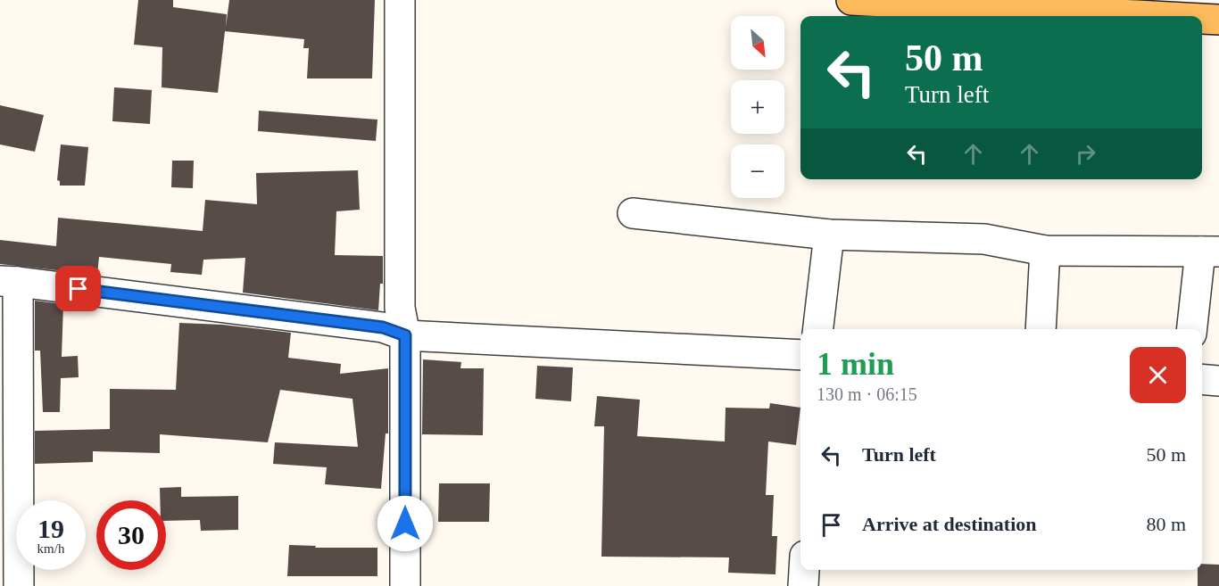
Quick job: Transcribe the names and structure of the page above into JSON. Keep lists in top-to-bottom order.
{
  "north": "bottom right",
  "page": {
    "map_buttons": ["+", "−"],
    "turn": ["50 m", "Turn left"],
    "heading": ["1 min", "130 m · 06:15"],
    "list": [
      {
        "name": "Turn left",
        "value": "50 m"
      },
      {
        "name": "Arrive at destination",
        "value": "80 m"
      }
    ],
    "speed": "19 km/h",
    "limit": "30"
  }
}
